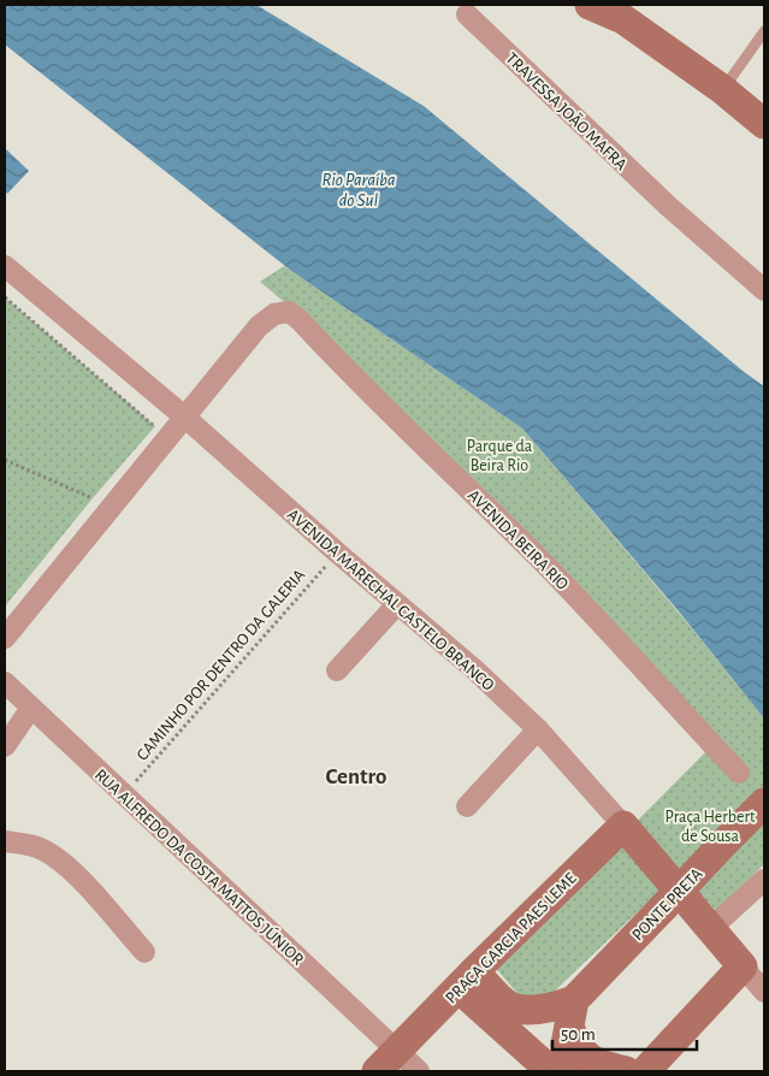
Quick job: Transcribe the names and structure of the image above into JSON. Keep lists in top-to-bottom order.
{
  "streets": {
    "street": [
      "TRAVESSA JOÃO MAFRA",
      "AVENIDA BEIRA RIO",
      "AVENIDA MARECHAL CASTELO BRANCO",
      "RUA ALFREDO DA COSTA MATTOS JÚNIOR",
      "PONTE PRETA",
      "PRAÇA GARCIA PAES LEME"
    ],
    "path": ["CAMINHO POR DENTRO DA GALERIA"]
  },
  "crossings": [
    ["AVENIDA BEIRA RIO", "AVENIDA MARECHAL CASTELO BRANCO"],
    ["AVENIDA MARECHAL CASTELO BRANCO", "CAMINHO POR DENTRO DA GALERIA"],
    ["AVENIDA MARECHAL CASTELO BRANCO", "PRAÇA GARCIA PAES LEME"],
    ["CAMINHO POR DENTRO DA GALERIA", "RUA ALFREDO DA COSTA MATTOS JÚNIOR"],
    ["RUA ALFREDO DA COSTA MATTOS JÚNIOR", "PRAÇA GARCIA PAES LEME"]
  ],
  "districts": ["Centro"],
  "water": ["Rio Paraíba do Sul"],
  "parks": ["Parque da Beira Rio", "Praça Herbert de Sousa"],
  "scale_bar": "50 m"
}
